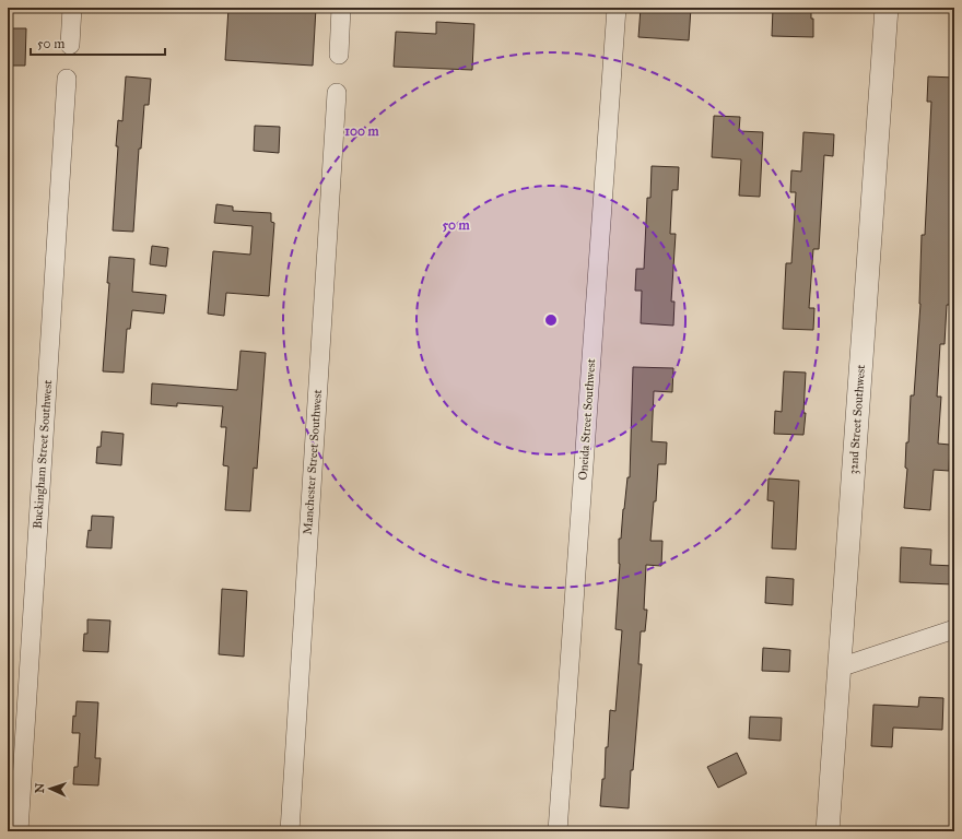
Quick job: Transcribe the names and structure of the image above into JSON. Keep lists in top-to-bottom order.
{
  "streets": {
    "street": [
      "Oneida Street Southwest",
      "32nd Street Southwest",
      "Buckingham Street Southwest",
      "Manchester Street Southwest"
    ]
  },
  "scale_bar": "50 m",
  "north": "left",
  "rings": ["100 m", "50 m"]
}
